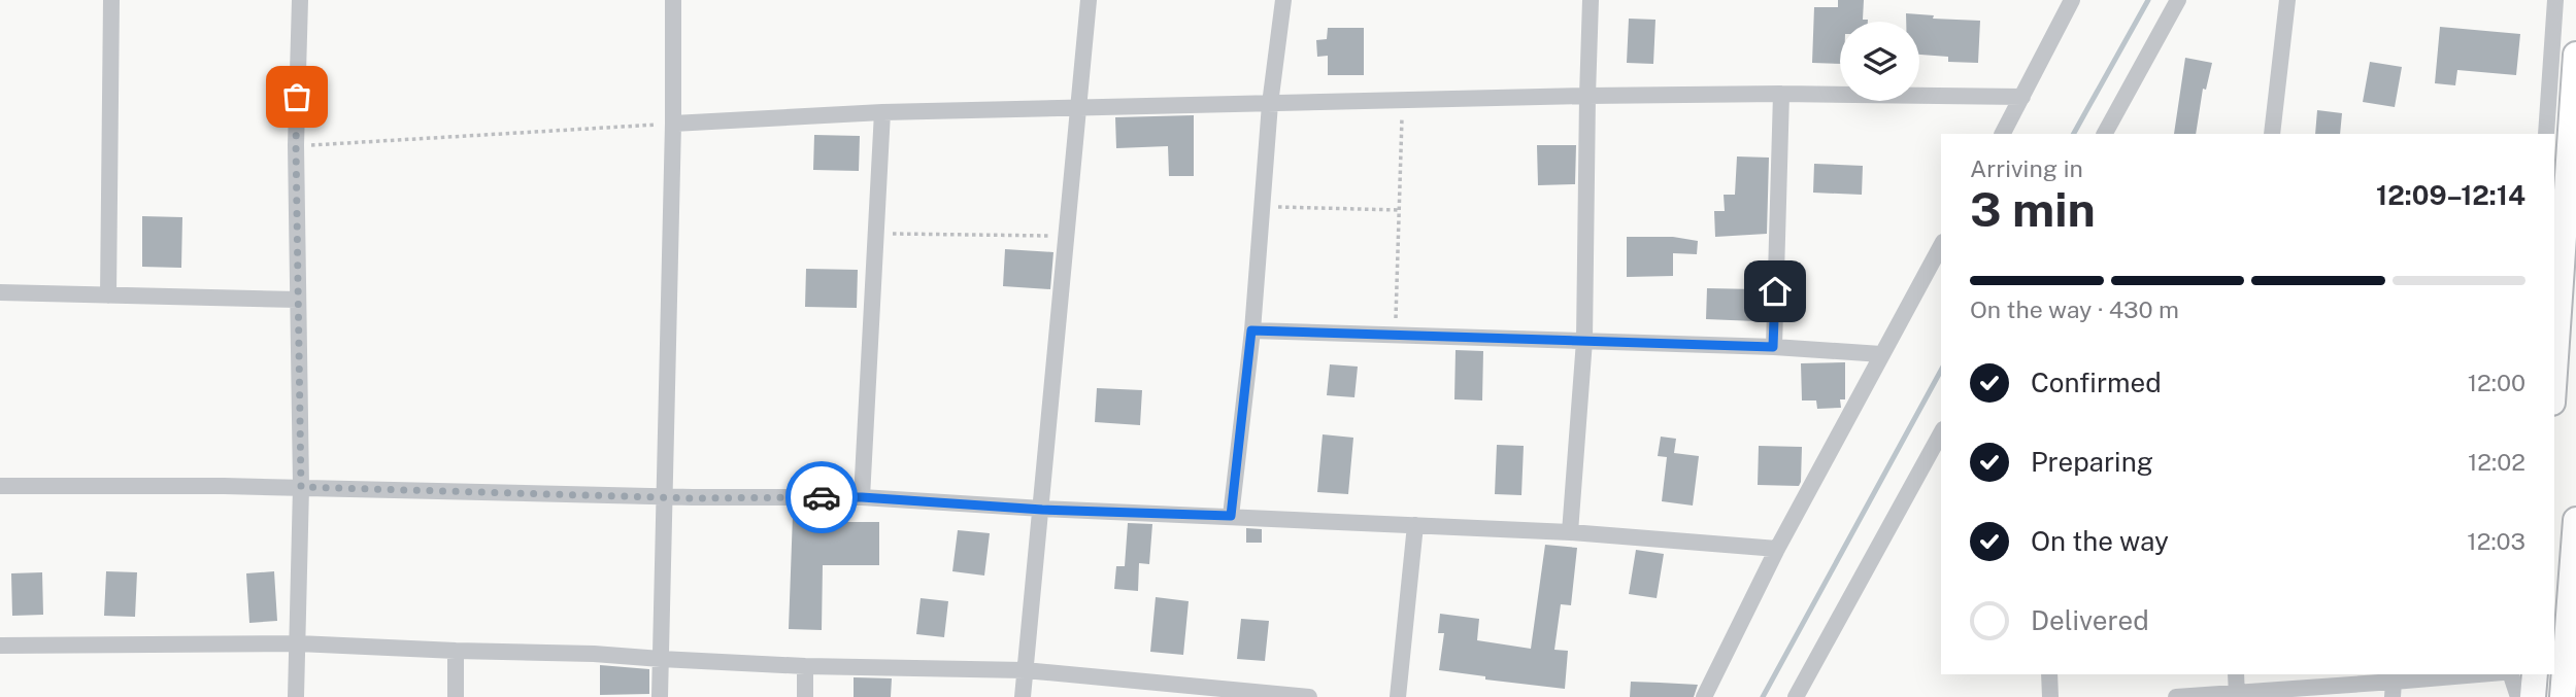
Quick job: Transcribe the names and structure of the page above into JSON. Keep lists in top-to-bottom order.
{
  "page": {
    "heading": ["3 min", "Arriving in", "12:09–12:14"],
    "bar": "On the way · 430 m",
    "list": [
      ["Confirmed", "12:00"],
      ["Preparing", "12:02"],
      ["On the way", "12:03"],
      "Delivered"
    ]
  }
}
